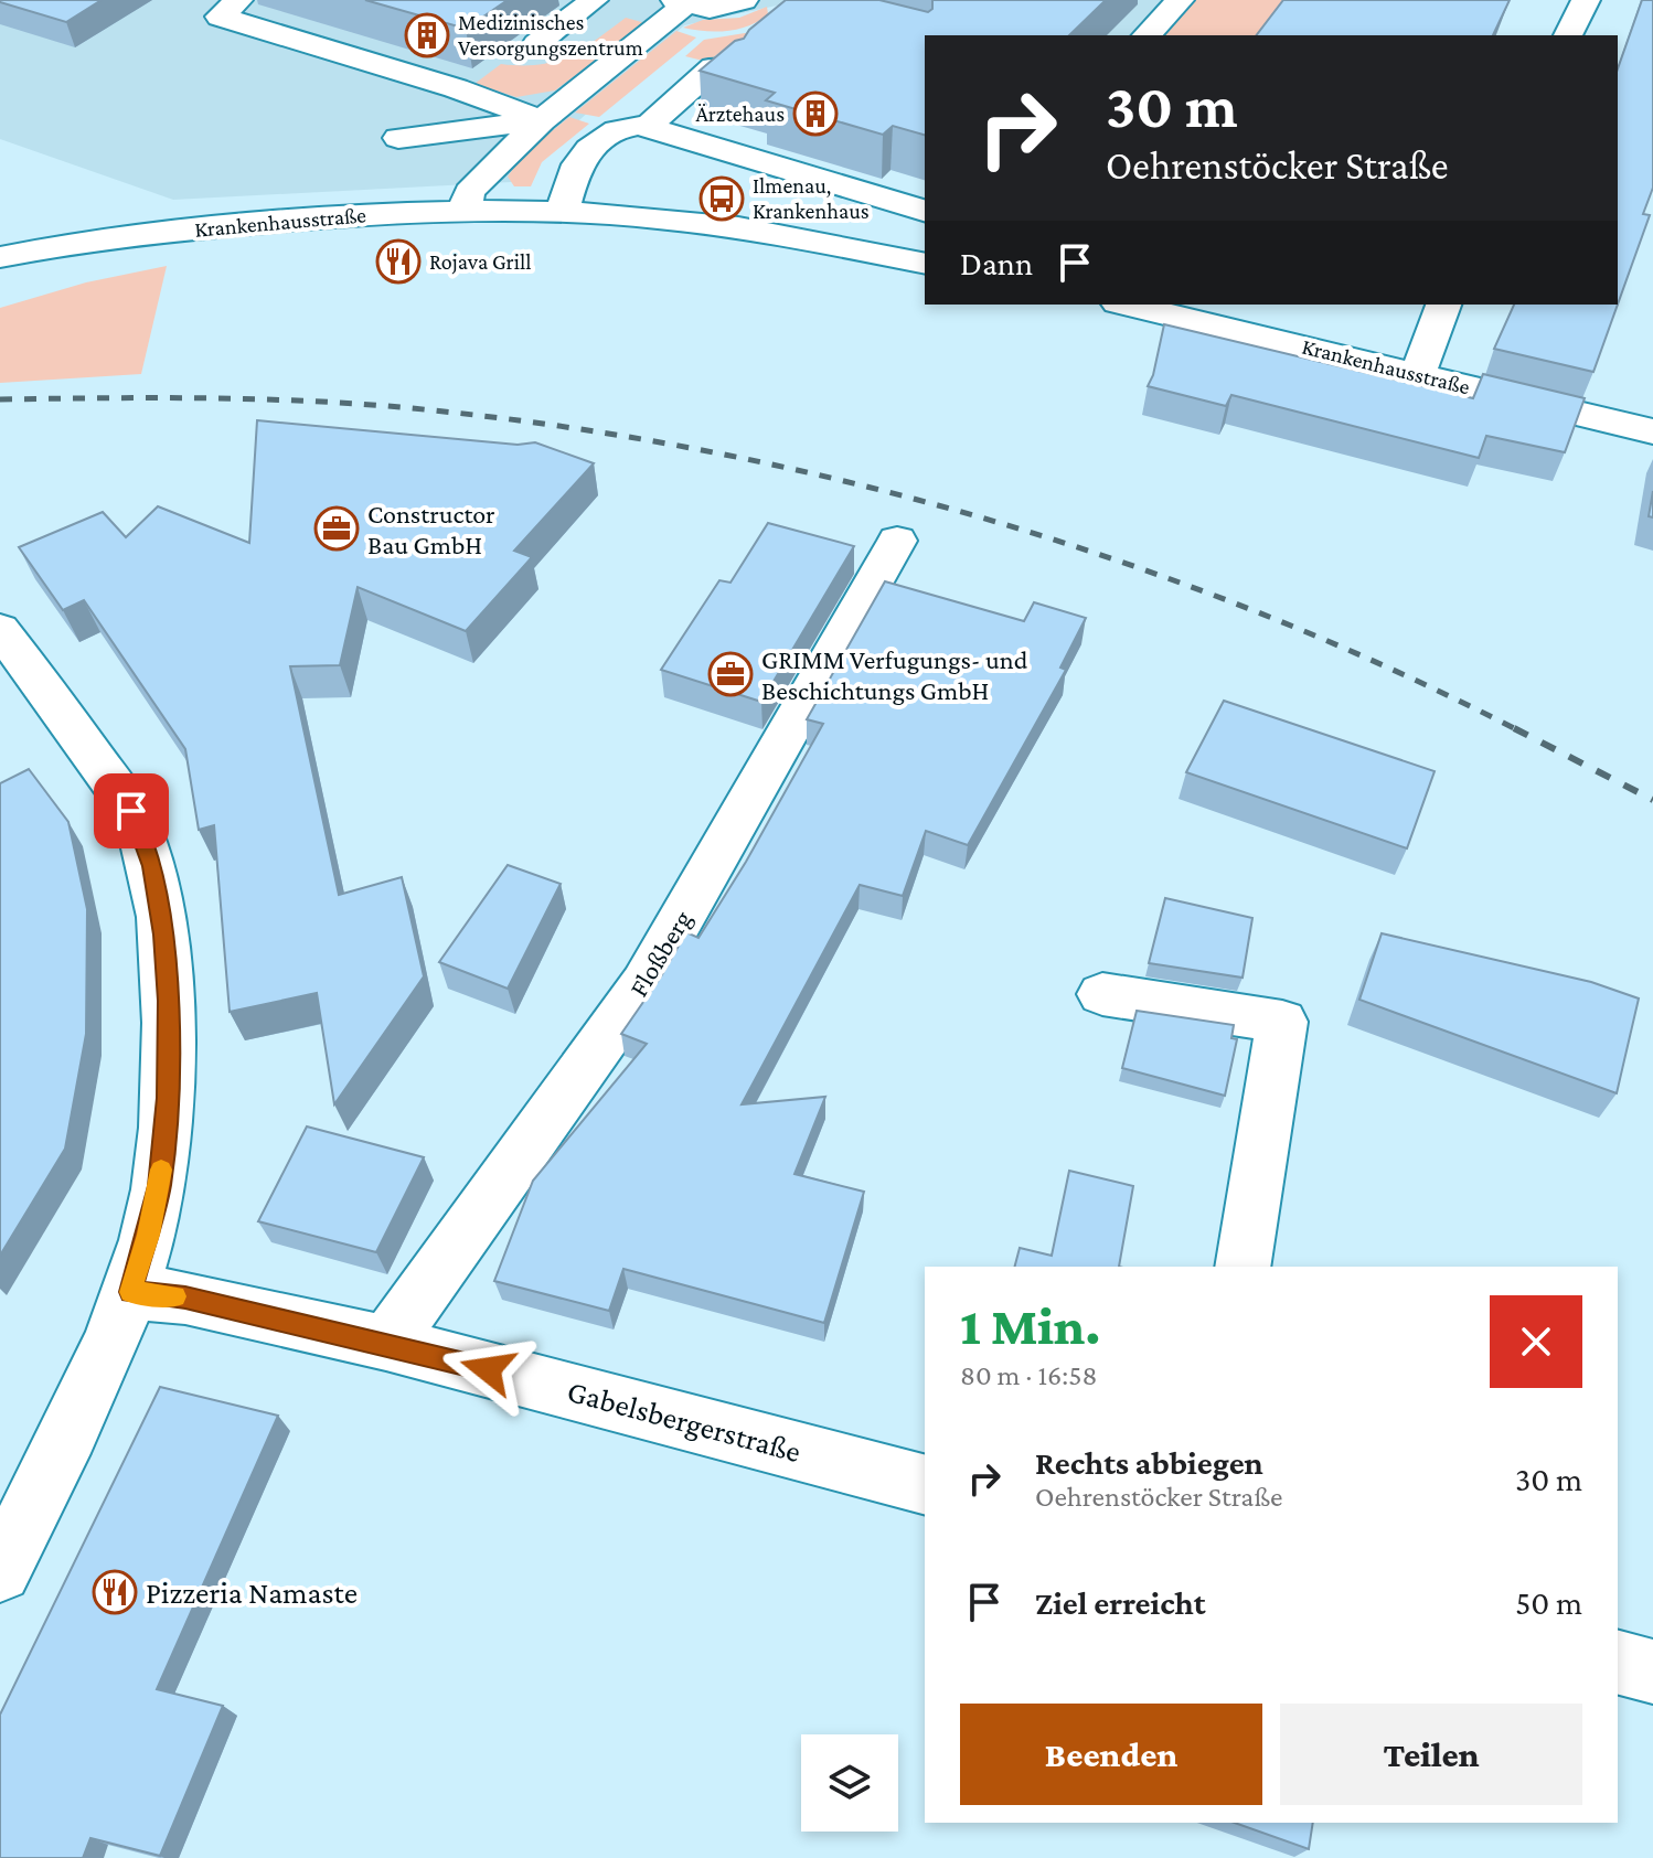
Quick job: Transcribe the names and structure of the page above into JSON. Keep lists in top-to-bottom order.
{
  "streets": {
    "street": ["Krankenhausstraße", "Floßberg", "Gabelsbergerstraße"]
  },
  "crossings": [
    ["Floßberg", "Gabelsbergerstraße"]
  ],
  "places": {
    "building": ["Medizinisches Versorgungszentrum", "Ärztehaus"],
    "bus stop": ["Ilmenau, Krankenhaus"],
    "restaurant": ["Rojava Grill", "Pizzeria Namaste"],
    "office": ["Constructor Bau GmbH", "GRIMM Verfugungs- und Beschichtungs GmbH"]
  },
  "page": {
    "turn": ["30 m", "Oehrenstöcker Straße"],
    "then": "Dann",
    "heading": ["1 Min.", "80 m · 16:58"],
    "list": [
      {
        "name": "Rechts abbiegen",
        "note": "Oehrenstöcker Straße",
        "value": "30 m"
      },
      {
        "name": "Ziel erreicht",
        "value": "50 m"
      }
    ],
    "buttons": ["Beenden", "Teilen"]
  }
}
